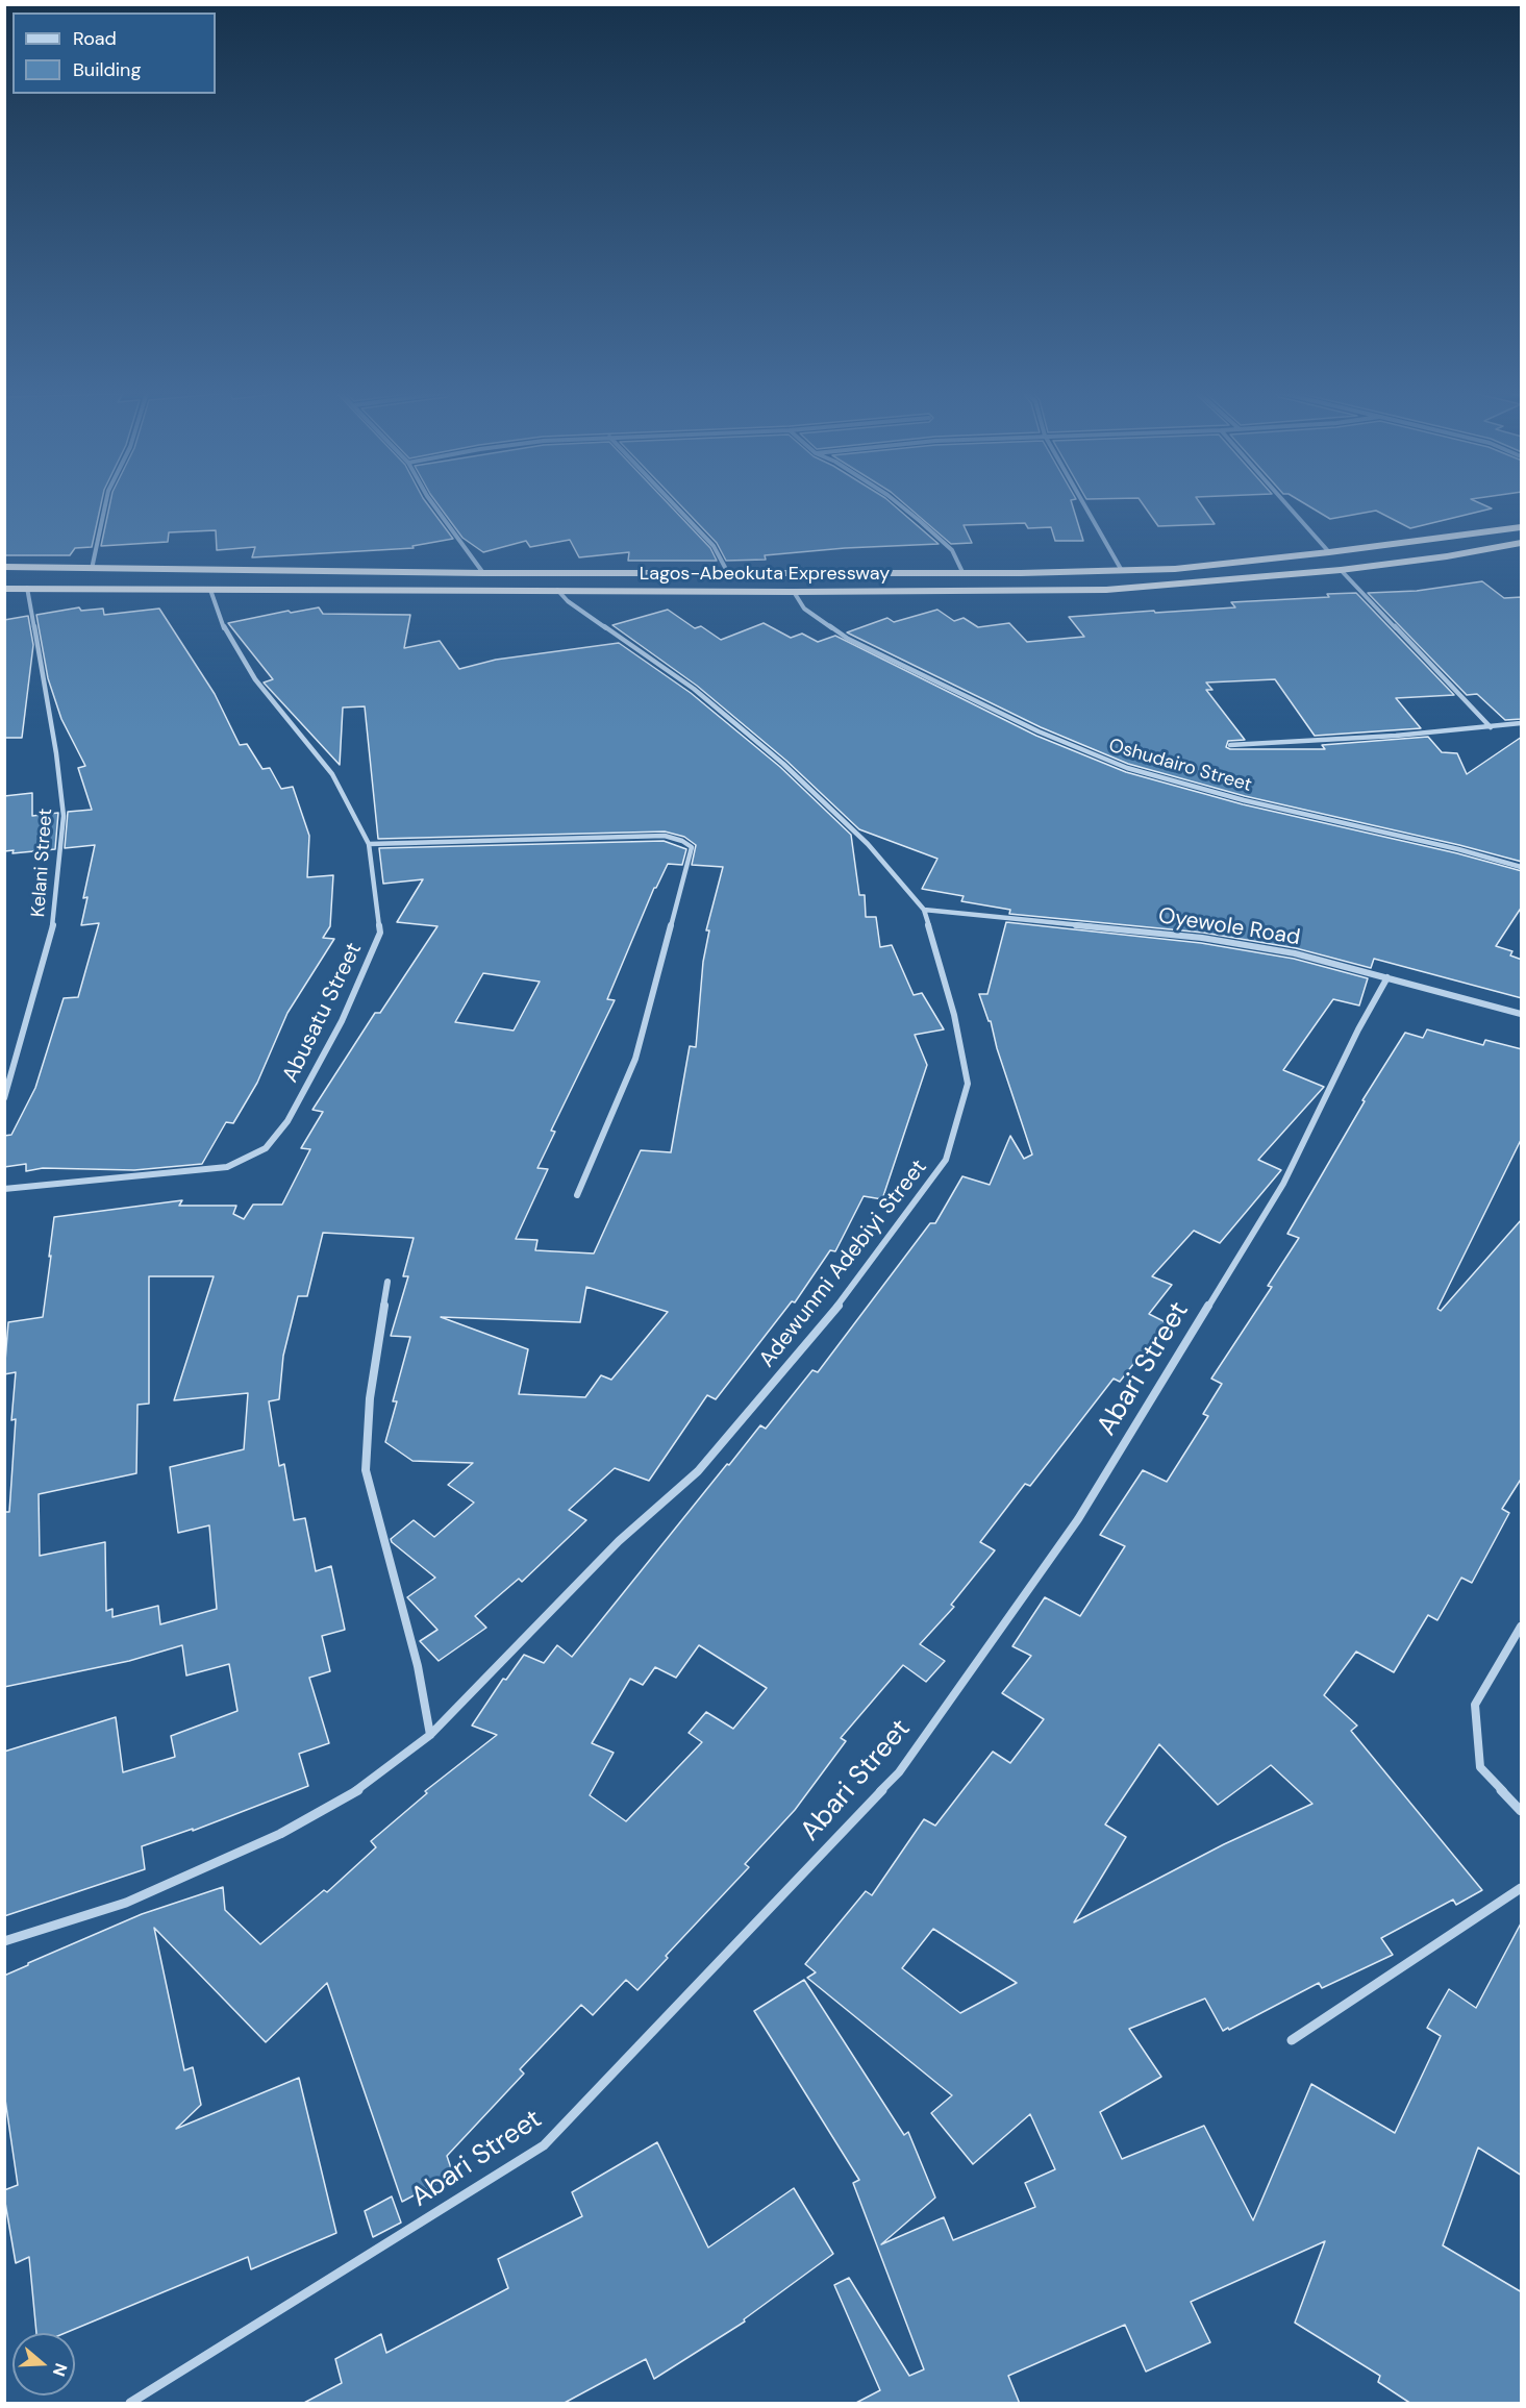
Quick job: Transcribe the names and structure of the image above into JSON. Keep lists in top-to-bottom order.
{
  "streets": {
    "highway": ["Lagos-Abeokuta Expressway"],
    "street": [
      "Oshudairo Street",
      "Kelani Street",
      "Oyewole Road",
      "Abusatu Street",
      "Adewunmi Adebiyi Street",
      "Abari Street"
    ]
  },
  "crossings": [
    ["Lagos-Abeokuta Expressway", "Oshudairo Street"],
    ["Lagos-Abeokuta Expressway", "Kelani Street"],
    ["Lagos-Abeokuta Expressway", "Abusatu Street"],
    ["Lagos-Abeokuta Expressway", "Adewunmi Adebiyi Street"],
    ["Oyewole Road", "Adewunmi Adebiyi Street"],
    ["Oyewole Road", "Abari Street"]
  ],
  "legend": ["Road", "Building"],
  "north": "right"
}
